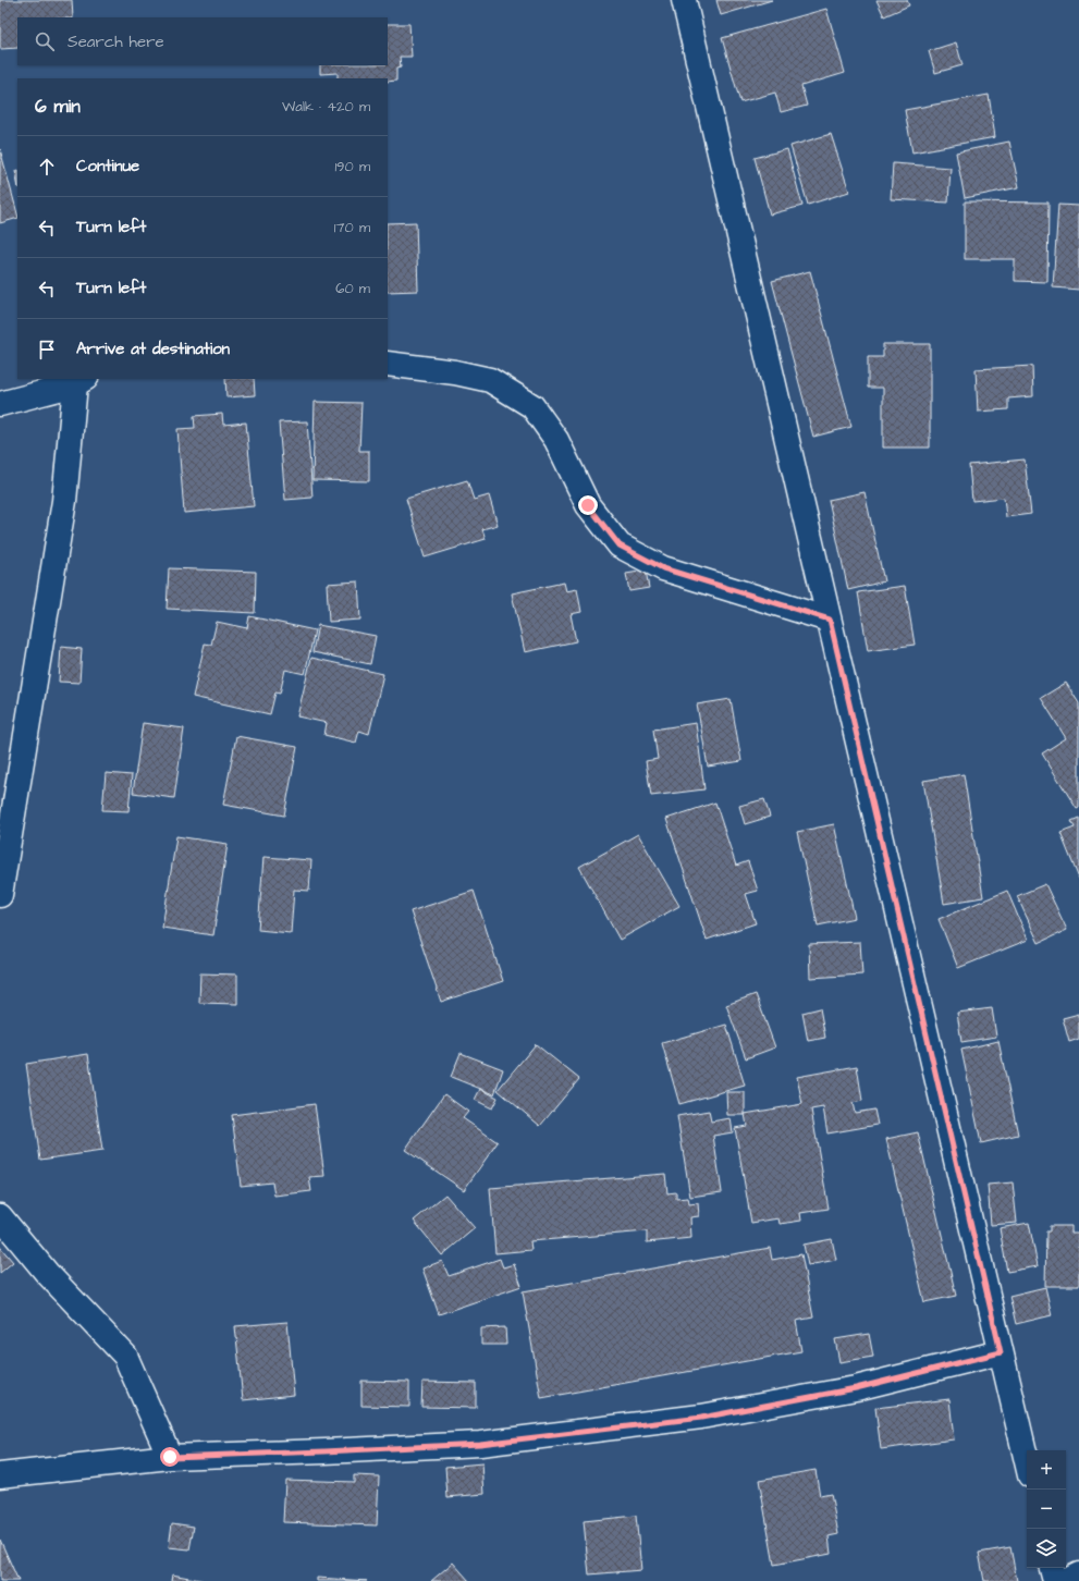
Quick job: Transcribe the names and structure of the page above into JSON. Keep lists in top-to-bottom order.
{
  "page": {
    "search": "Search here",
    "heading": ["6 min", "Walk · 420 m"],
    "list": [
      ["Continue", "190 m"],
      ["Turn left", "170 m"],
      ["Turn left", "60 m"],
      "Arrive at destination"
    ],
    "map_buttons": ["+", "−"]
  }
}
